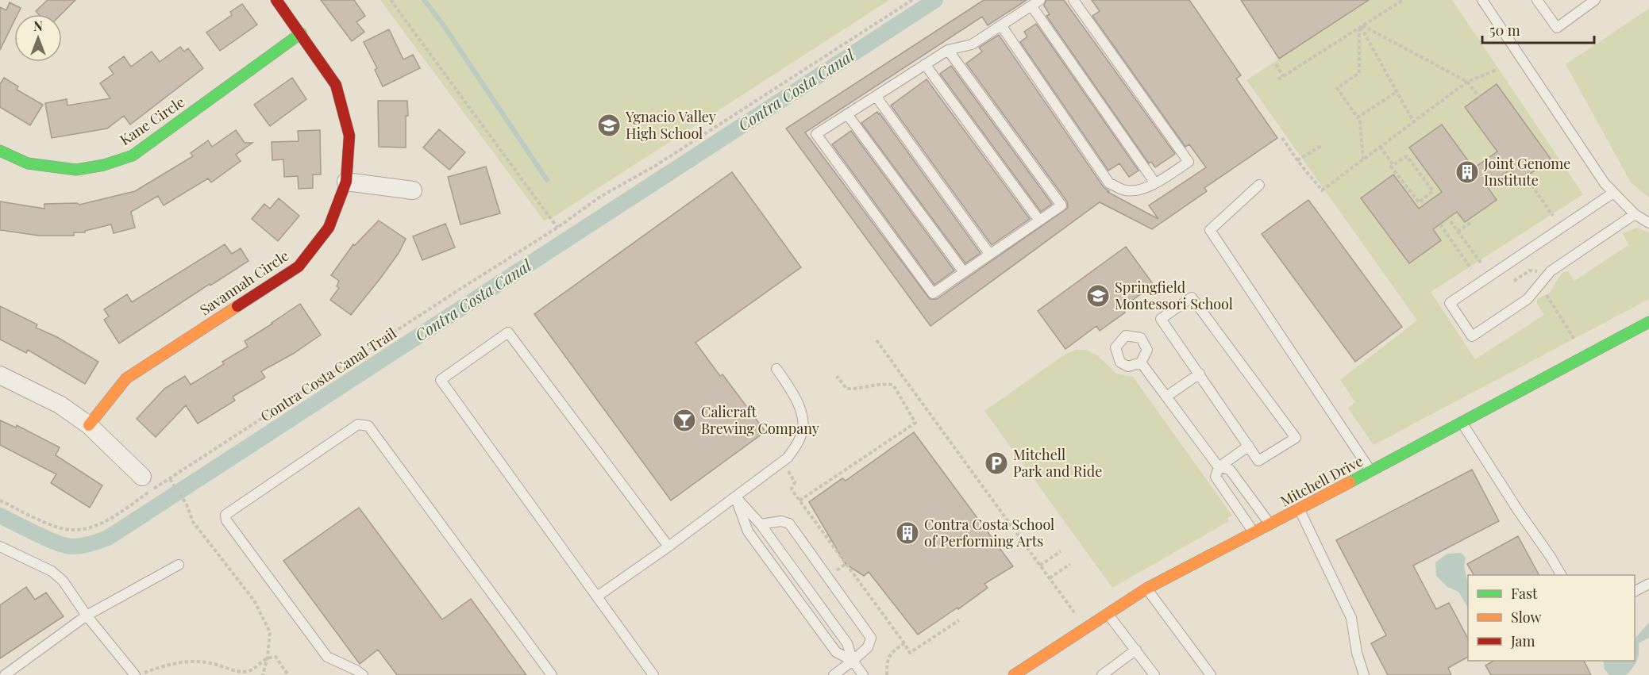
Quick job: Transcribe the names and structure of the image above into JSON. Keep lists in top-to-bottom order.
{
  "streets": {
    "street": ["Kane Circle", "Savannah Circle", "Mitchell Drive"],
    "path": ["Contra Costa Canal Trail"]
  },
  "crossings": [
    ["Kane Circle", "Savannah Circle"]
  ],
  "water": ["Contra Costa Canal"],
  "places": {
    "school or university": ["Ygnacio Valley High School", "Springfield Montessori School"],
    "building": ["Joint Genome Institute", "Contra Costa School of Performing Arts"],
    "bar": ["Calicraft Brewing Company"],
    "parking": ["Mitchell Park and Ride"]
  },
  "legend": ["Fast", "Slow", "Jam"],
  "scale_bar": "50 m",
  "north": "top"
}
